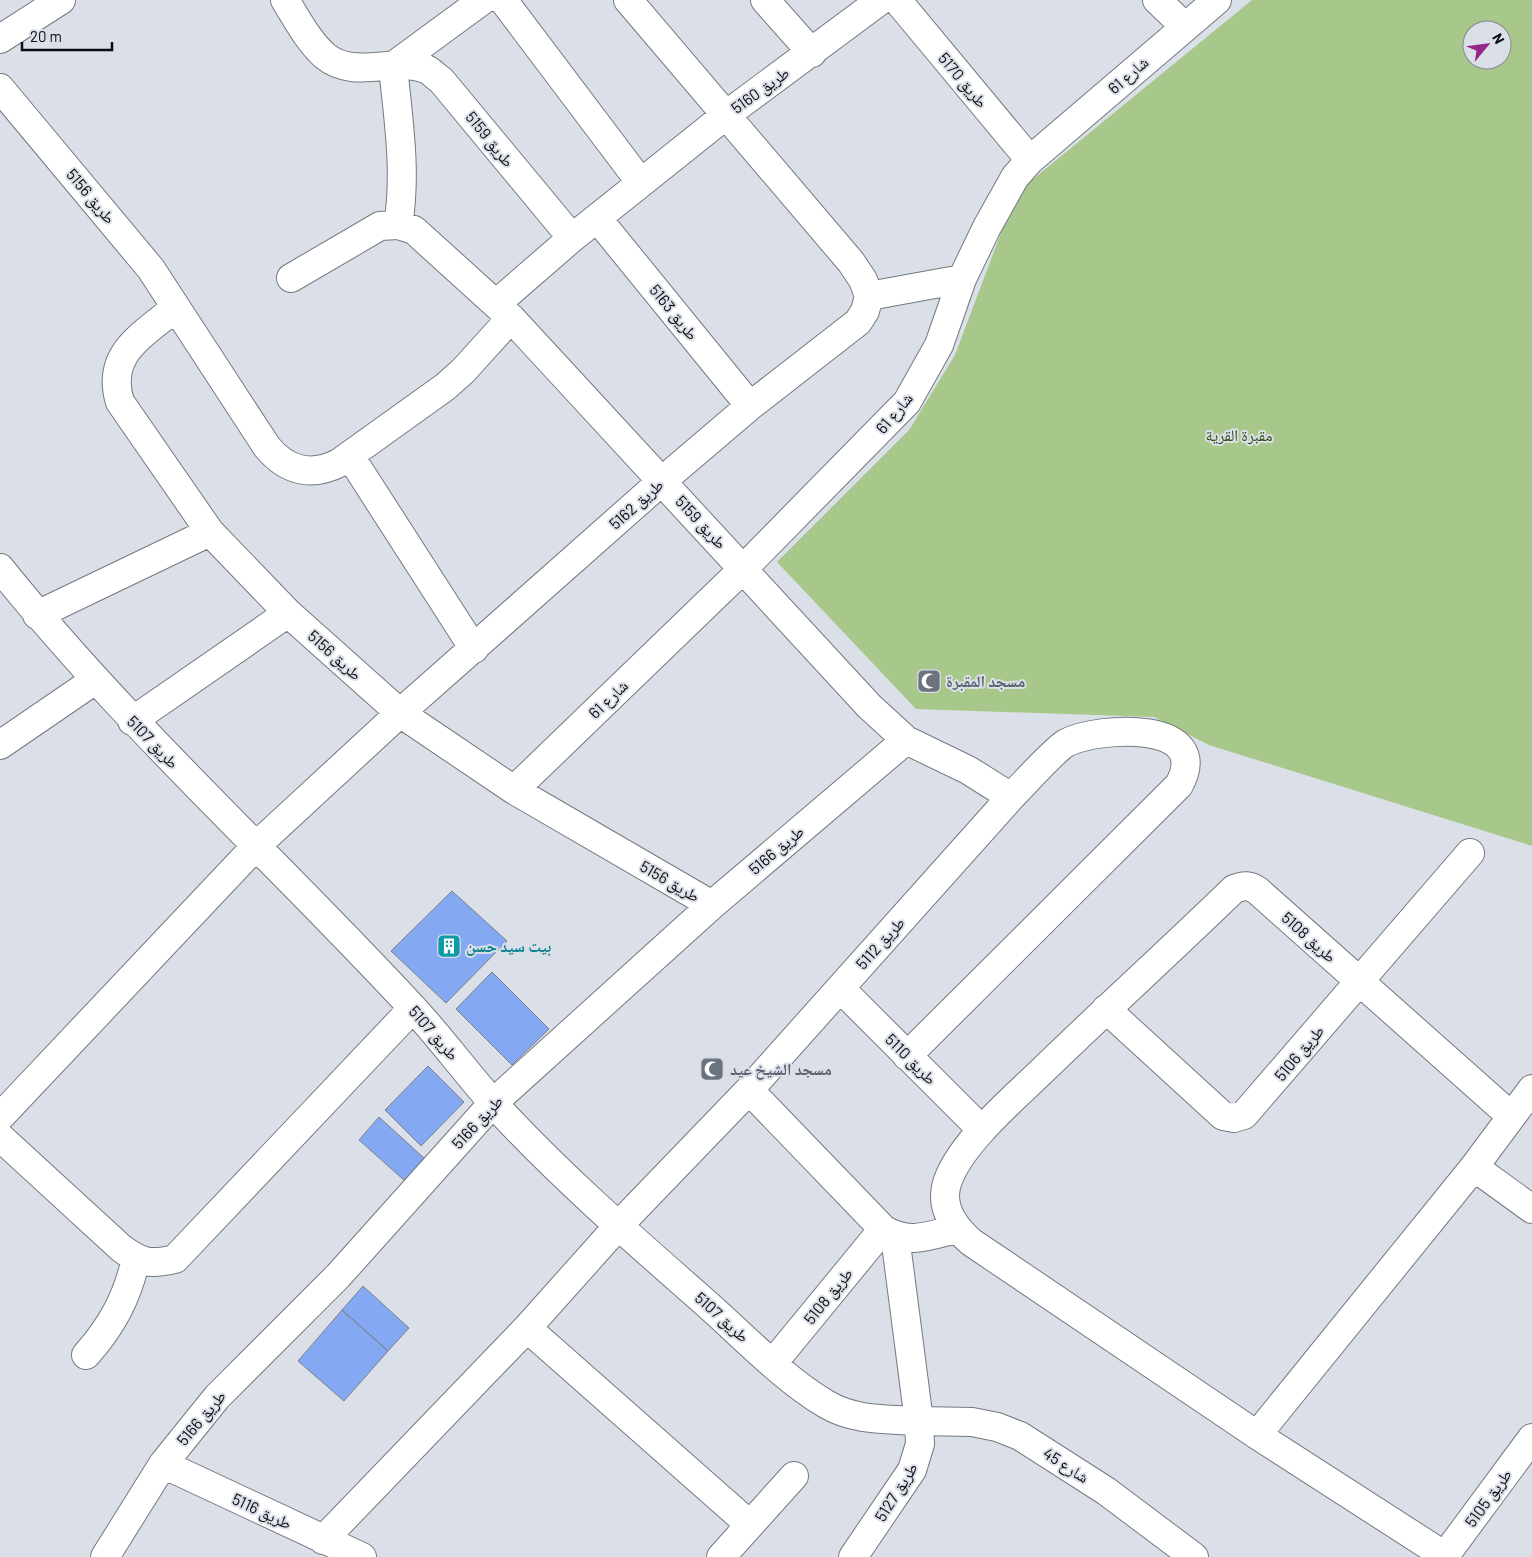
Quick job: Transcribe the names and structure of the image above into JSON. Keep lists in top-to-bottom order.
{
  "streets": {
    "street": [
      "شارع 61",
      "طريق 5170",
      "طريق 5160",
      "طريق 5159",
      "طريق 5156",
      "طريق 5163",
      "طريق 5162",
      "طريق 5107",
      "طريق 5166",
      "طريق 5108",
      "طريق 5112",
      "طريق 5106",
      "طريق 5110",
      "شارع 45",
      "طريق 5127",
      "طريق 5105",
      "طريق 5116"
    ]
  },
  "crossings": [
    ["شارع 61", "طريق 5170"],
    ["شارع 61", "طريق 5159"],
    ["شارع 61", "طريق 5156"],
    ["طريق 5160", "طريق 5159"],
    ["طريق 5160", "طريق 5163"],
    ["طريق 5159", "طريق 5156"],
    ["طريق 5159", "طريق 5162"],
    ["طريق 5159", "طريق 5166"],
    ["طريق 5159", "طريق 5112"],
    ["طريق 5156", "طريق 5162"],
    ["طريق 5156", "طريق 5166"],
    ["طريق 5163", "طريق 5162"],
    ["طريق 5162", "طريق 5107"],
    ["طريق 5107", "طريق 5166"],
    ["طريق 5107", "طريق 5108"],
    ["طريق 5107", "طريق 5112"],
    ["طريق 5107", "شارع 45"],
    ["طريق 5107", "طريق 5127"],
    ["طريق 5166", "طريق 5116"],
    ["طريق 5108", "طريق 5106"],
    ["طريق 5108", "طريق 5110"],
    ["طريق 5108", "طريق 5127"],
    ["طريق 5112", "طريق 5110"],
    ["طريق 5112", "طريق 5116"],
    ["شارع 45", "طريق 5127"]
  ],
  "parks": ["مقبرة القرية"],
  "places": {
    "mosque": ["مسجد المقبرة", "مسجد الشيخ عيد"],
    "building": ["بيت سيد حسن"]
  },
  "scale_bar": "20 m",
  "north": "top right"
}
